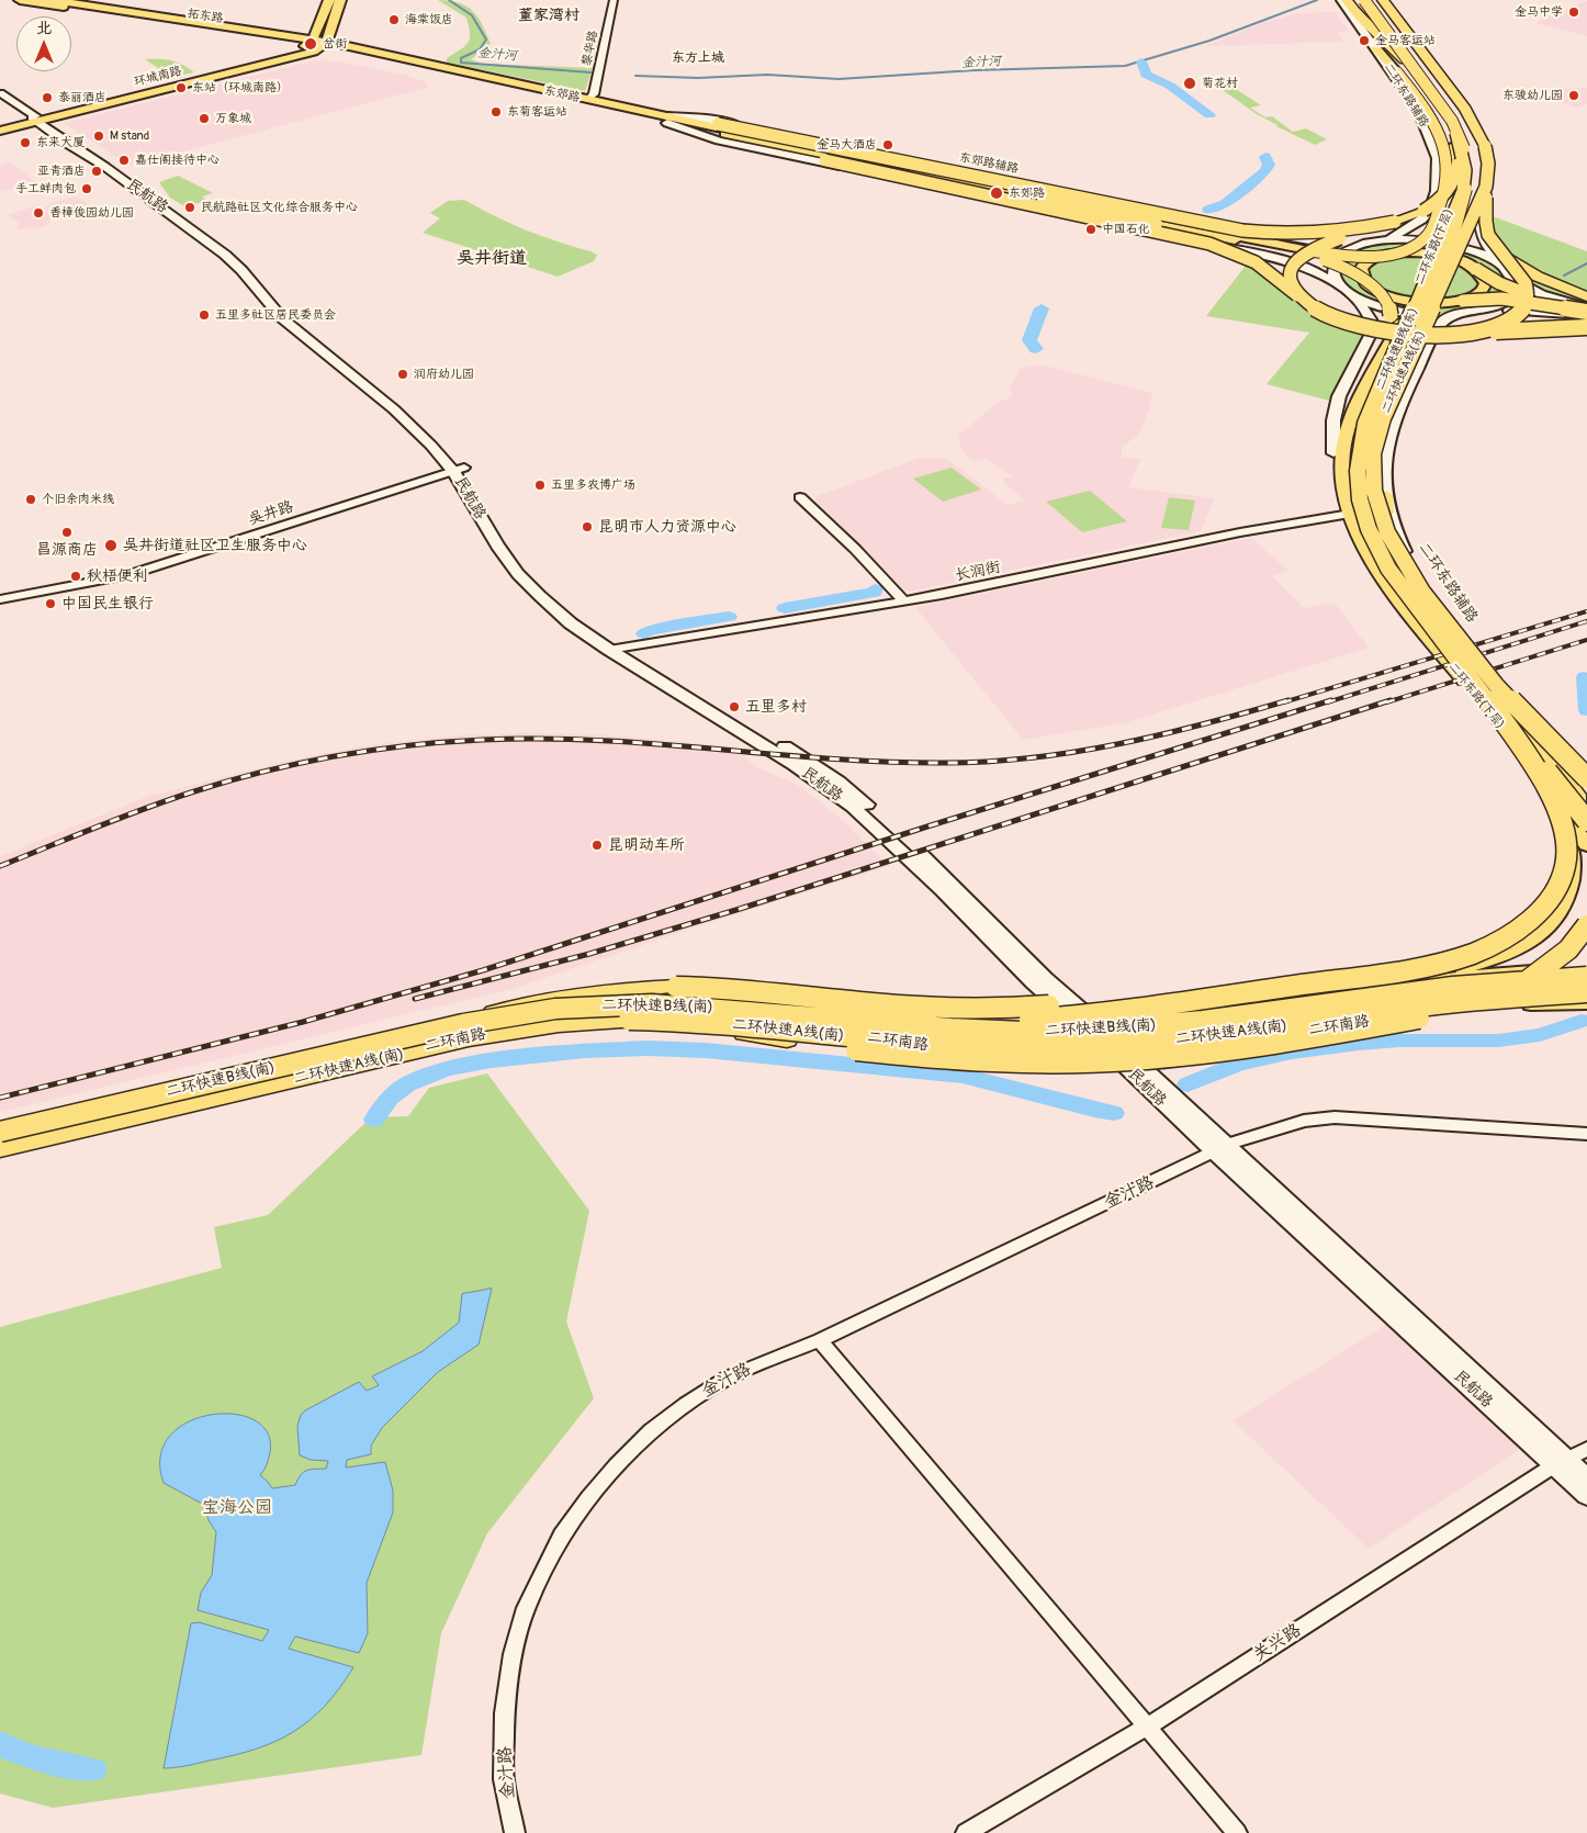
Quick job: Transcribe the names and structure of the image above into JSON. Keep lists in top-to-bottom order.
{
  "streets": {
    "highway": [
      "二环快速B线(东)",
      "二环快速A线(东)",
      "二环快速B线(南)",
      "二环快速A线(南)"
    ],
    "main road": [
      "拓东路",
      "环城南路",
      "东郊路",
      "二环东路辅路",
      "东郊路辅路",
      "民航路",
      "二环东路(下层)",
      "二环南路"
    ],
    "street": [
      "黎华路",
      "吴井路",
      "长润街",
      "金汁路",
      "关兴路"
    ]
  },
  "crossings": [
    ["拓东路", "环城南路"],
    ["拓东路", "东郊路"],
    ["黎华路", "东郊路"],
    ["环城南路", "东郊路"],
    ["环城南路", "民航路"],
    ["东郊路", "东郊路辅路"],
    ["二环东路辅路", "东郊路辅路"],
    ["民航路", "吴井路"],
    ["民航路", "长润街"],
    ["民航路", "二环南路"],
    ["民航路", "金汁路"],
    ["民航路", "关兴路"],
    ["二环东路(下层)", "二环快速B线(东)"],
    ["二环东路(下层)", "长润街"],
    ["二环快速B线(东)", "二环快速A线(东)"],
    ["二环快速B线(南)", "二环南路"],
    ["二环南路", "二环快速A线(南)"]
  ],
  "districts": ["董家湾村", "东方上城", "吴井街道"],
  "water": ["金汁河"],
  "parks": ["宝海公园"],
  "places": [
    "金马中学",
    "海棠饭店",
    "金马客运站",
    "岔街",
    "菊花村",
    "东站（环城南路）",
    "东骏幼儿园",
    "泰丽酒店",
    "东菊客运站",
    "万象城",
    "M stand",
    "东来大厦",
    "金马大酒店",
    "嘉仕阁接待中心",
    "亚青酒店",
    "手工鲜肉包",
    "东郊路",
    "民航路社区文化综合服务中心",
    "香樟俊园幼儿园",
    "中国石化",
    "五里多社区居民委员会",
    "润府幼儿园",
    "五里多农博广场",
    "个旧余肉米线",
    "昆明市人力资源中心",
    "昌源商店",
    "吴井街道社区卫生服务中心",
    "秋梧便利",
    "中国民生银行",
    "五里多村",
    "昆明动车所"
  ],
  "north": "top"
}
